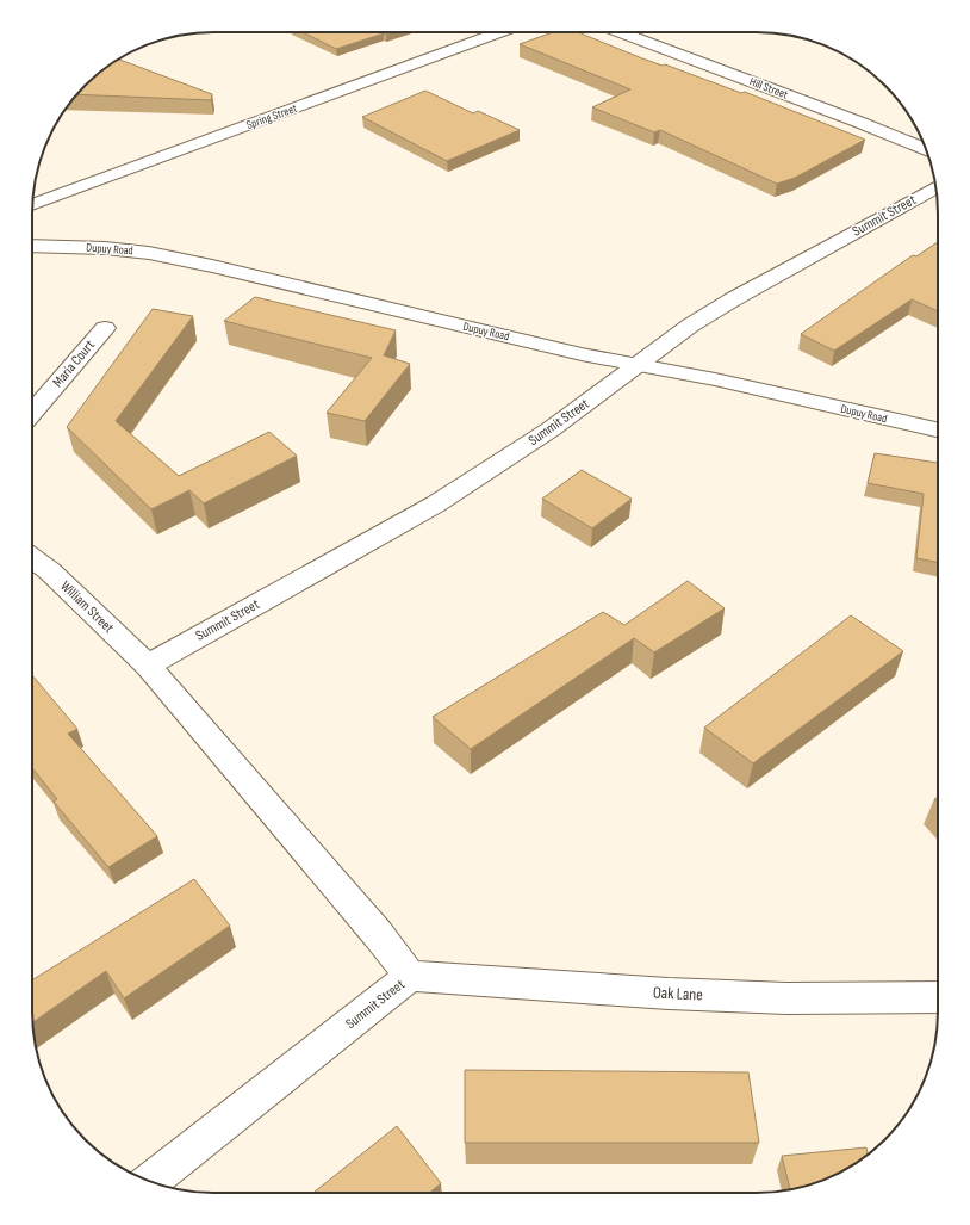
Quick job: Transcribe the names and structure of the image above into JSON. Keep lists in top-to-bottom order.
{
  "streets": {
    "street": [
      "Hill Street",
      "Spring Street",
      "Summit Street",
      "Dupuy Road",
      "Maria Court",
      "William Street",
      "Oak Lane"
    ]
  },
  "crossings": [
    ["Summit Street", "Dupuy Road"],
    ["Summit Street", "William Street"],
    ["Summit Street", "Oak Lane"]
  ]
}
